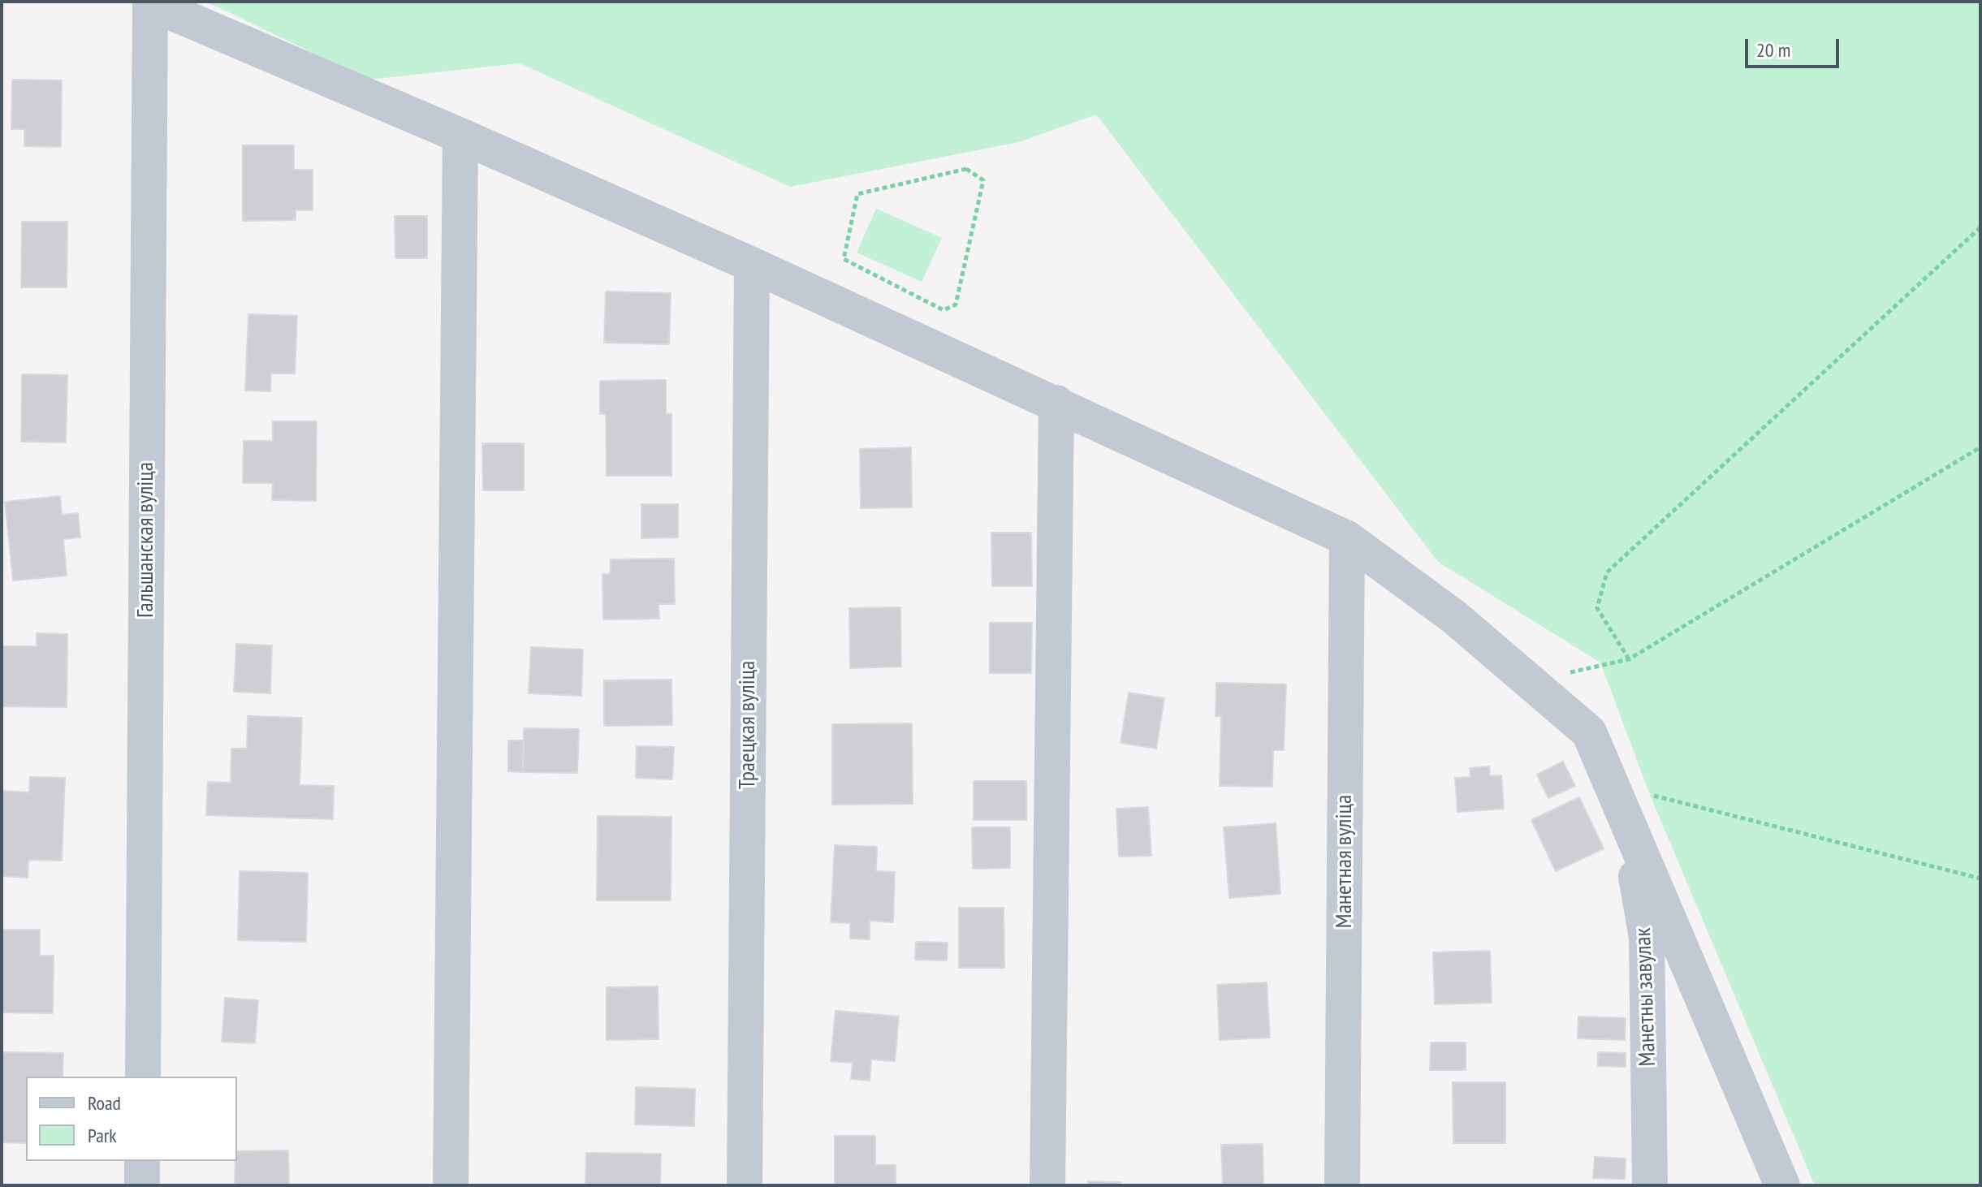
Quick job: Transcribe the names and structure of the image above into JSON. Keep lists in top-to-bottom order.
{
  "streets": {
    "street": [
      "Гальшанская вуліца",
      "Траецкая вуліца",
      "Манетная вуліца",
      "Манетны завулак"
    ]
  },
  "legend": ["Road", "Park"],
  "scale_bar": "20 m"
}
